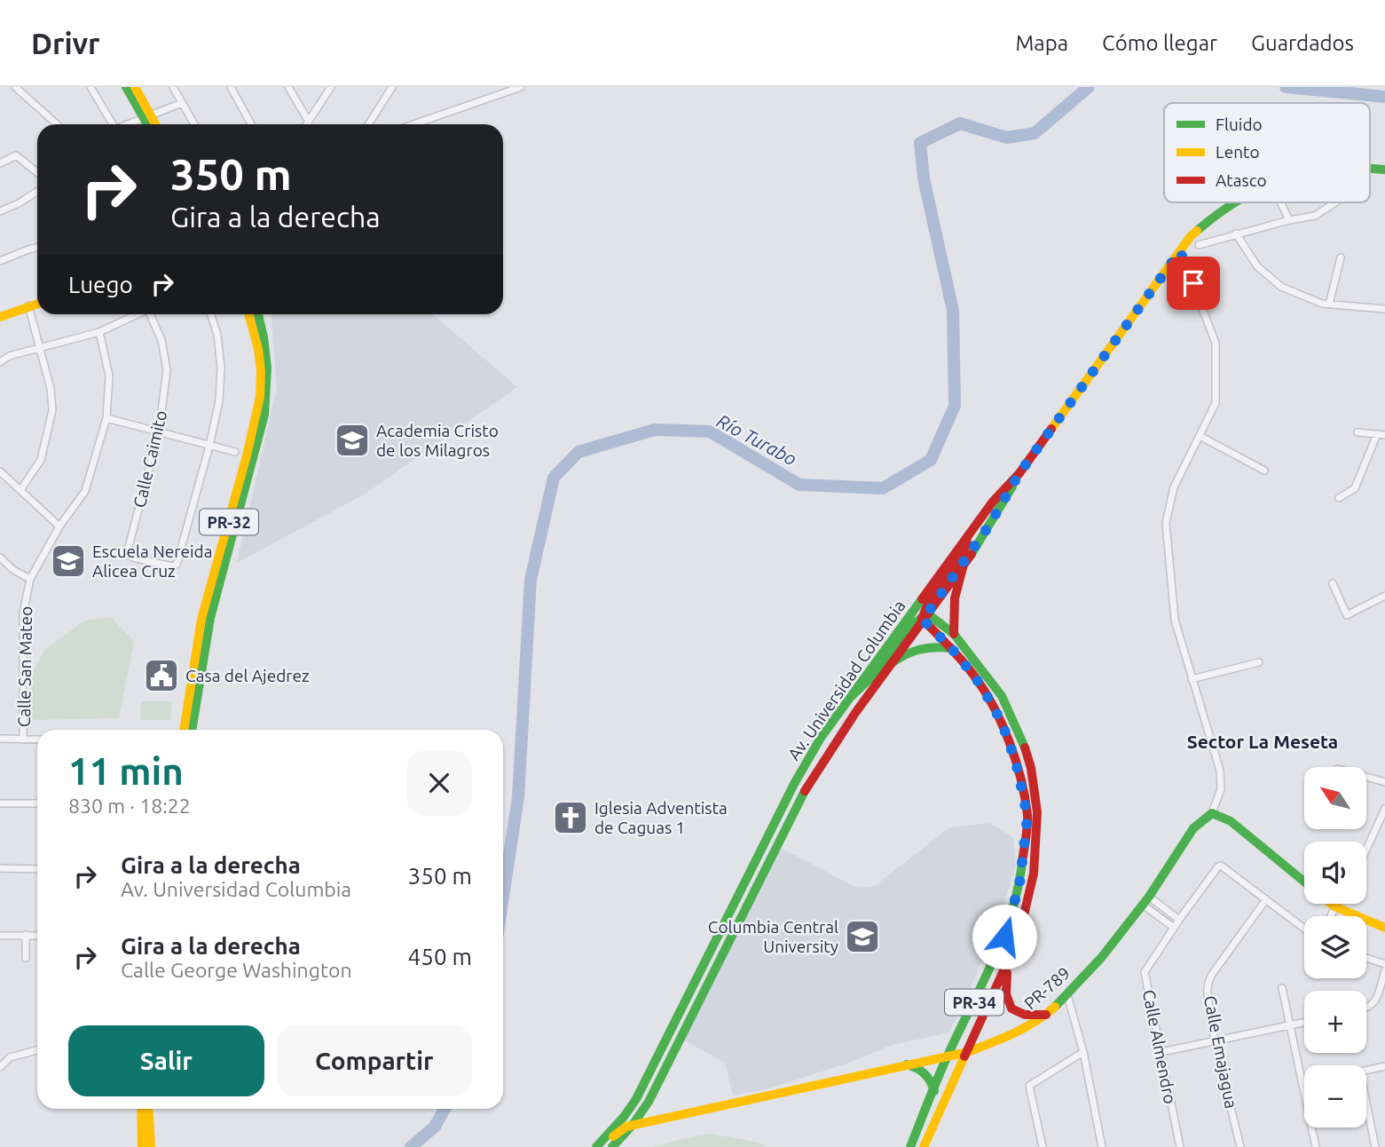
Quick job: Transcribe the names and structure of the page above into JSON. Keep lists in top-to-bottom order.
{
  "streets": {
    "main road": [
      "PR-32",
      "Av. Universidad Columbia",
      "PR-789",
      "PR-34"
    ],
    "street": [
      "Calle Caimito",
      "Calle San Mateo",
      "Calle Almendro",
      "Calle Emajagua"
    ]
  },
  "crossings": [
    ["Av. Universidad Columbia", "PR-789"],
    ["Av. Universidad Columbia", "PR-34"],
    ["PR-789", "PR-34"],
    ["Calle Almendro", "Calle Emajagua"]
  ],
  "districts": ["Sector La Meseta"],
  "water": ["Río Turabo"],
  "places": {
    "school or university": ["Academia Cristo de los Milagros", "Escuela Nereida Alicea Cruz", "Columbia Central University"],
    "public building": ["Casa del Ajedrez"],
    "church": ["Iglesia Adventista de Caguas 1"]
  },
  "legend": ["Fluido", "Lento", "Atasco"],
  "north": "top left",
  "page": {
    "header": "Drivr",
    "nav": ["Mapa", "Cómo llegar", "Guardados"],
    "turn": ["350 m", "Gira a la derecha"],
    "then": "Luego",
    "heading": ["11 min", "830 m · 18:22"],
    "map_buttons": ["+", "−"],
    "list": [
      {
        "name": "Gira a la derecha",
        "note": "Av. Universidad Columbia",
        "value": "350 m"
      },
      {
        "name": "Gira a la derecha",
        "note": "Calle George Washington",
        "value": "450 m"
      }
    ],
    "buttons": ["Salir", "Compartir"]
  }
}
